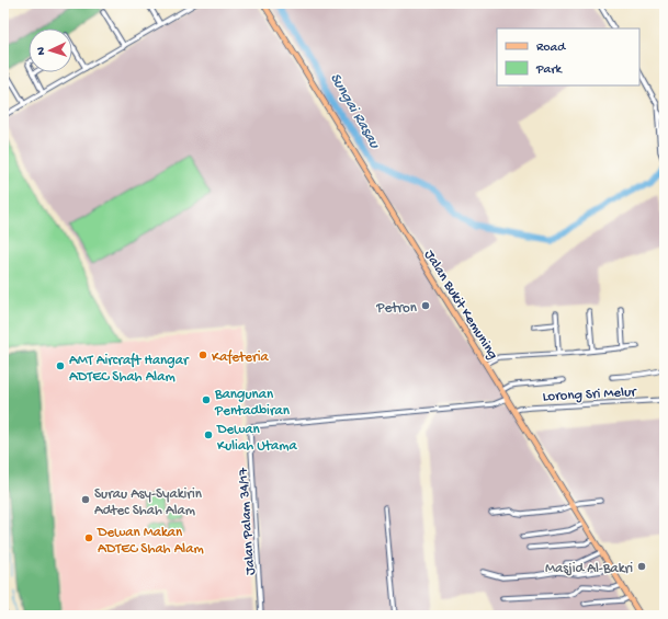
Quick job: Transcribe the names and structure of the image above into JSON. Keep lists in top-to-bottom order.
{
  "streets": {
    "main road": ["Jalan Bukit Kemuning"],
    "street": ["Lorong Sri Melur", "Jalan Palam 34/17"]
  },
  "crossings": [
    ["Jalan Bukit Kemuning", "Lorong Sri Melur"],
    ["Jalan Bukit Kemuning", "Jalan Palam 34/17"]
  ],
  "water": ["Sungai Rasau"],
  "places": [
    "Petron",
    "Kafeteria",
    "AMT Aircraft Hangar ADTEC Shah Alam",
    "Bangunan Pentadbiran",
    "Dewan Kuliah Utama",
    "Surau Asy-Syakirin Adtec Shah Alam",
    "Dewan Makan ADTEC Shah Alam",
    "Masjid Al-Bakri"
  ],
  "legend": ["Road", "Park"],
  "north": "left"
}
